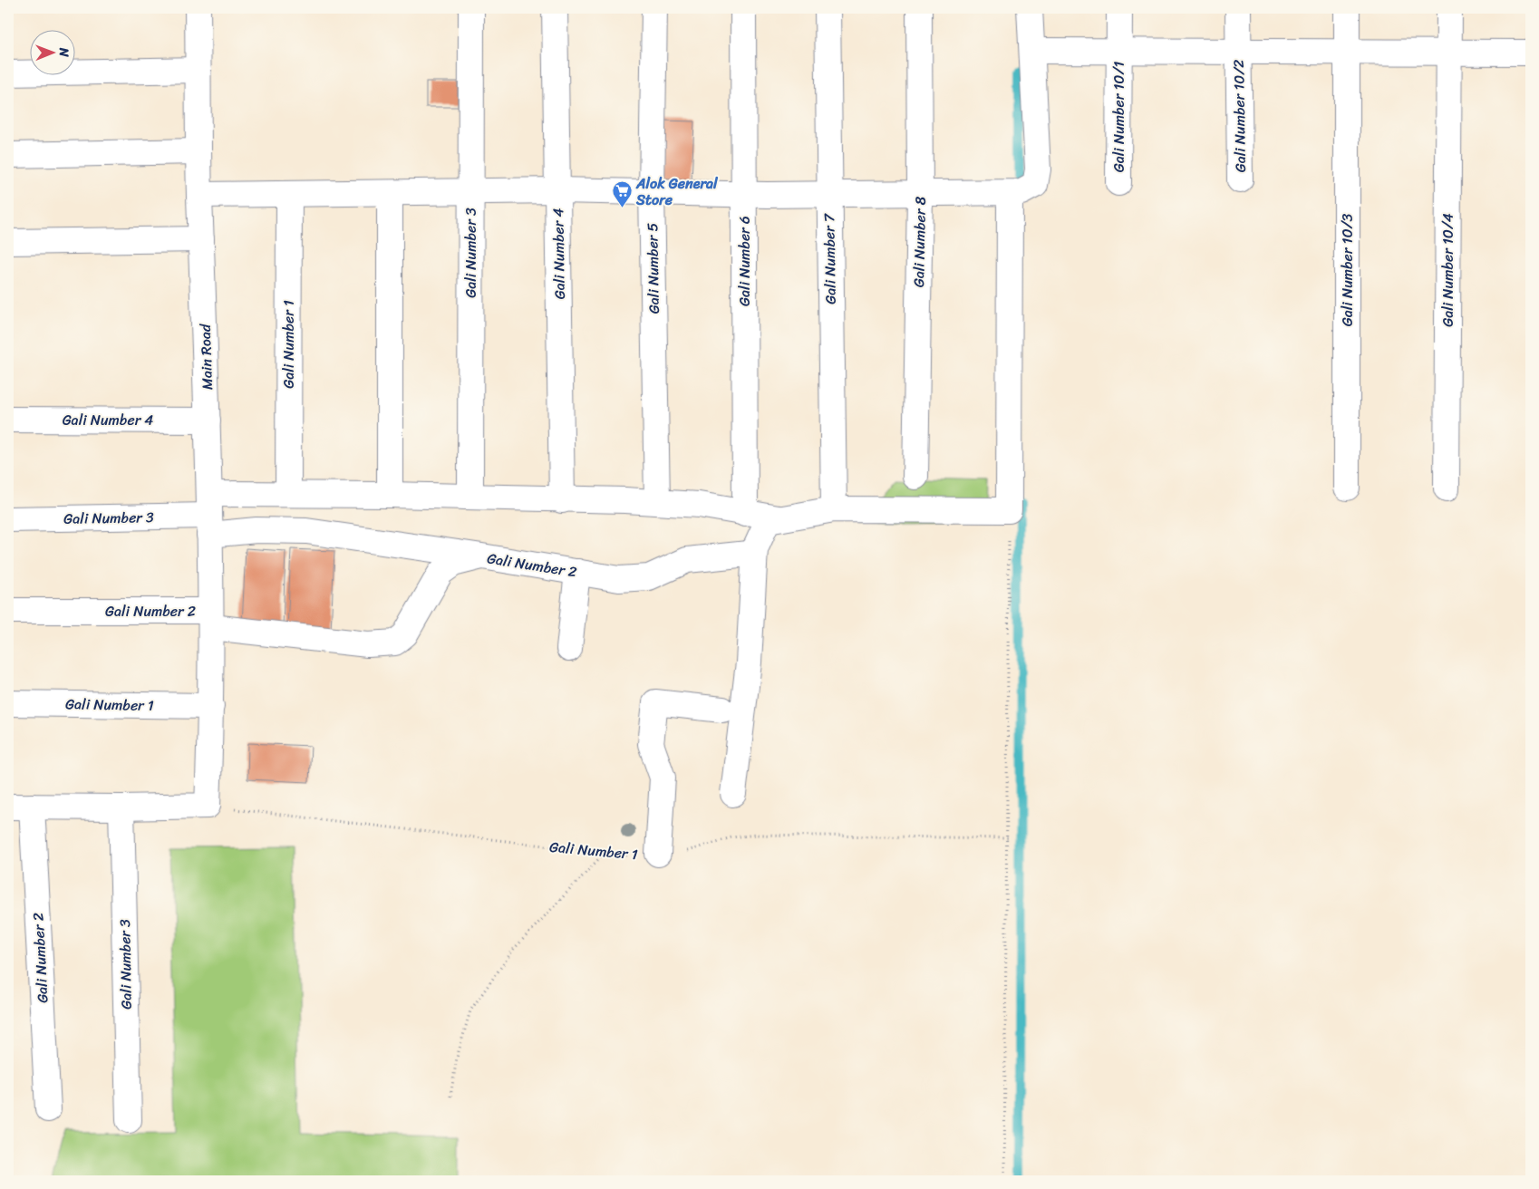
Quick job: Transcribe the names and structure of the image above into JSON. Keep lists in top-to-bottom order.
{
  "streets": {
    "street": [
      "Gali Number 10/2",
      "Gali Number 10/1",
      "Gali Number 8",
      "Gali Number 3",
      "Gali Number 4",
      "Gali Number 7",
      "Gali Number 6",
      "Gali Number 5",
      "Gali Number 10/3",
      "Gali Number 10/4",
      "Gali Number 1",
      "Main Road",
      "Gali Number 2"
    ]
  },
  "crossings": [
    ["Gali Number 3", "Main Road"],
    ["Gali Number 4", "Main Road"],
    ["Gali Number 1", "Main Road"],
    ["Main Road", "Gali Number 2"]
  ],
  "places": {
    "supermarket": ["Alok General Store"]
  },
  "north": "right"
}
